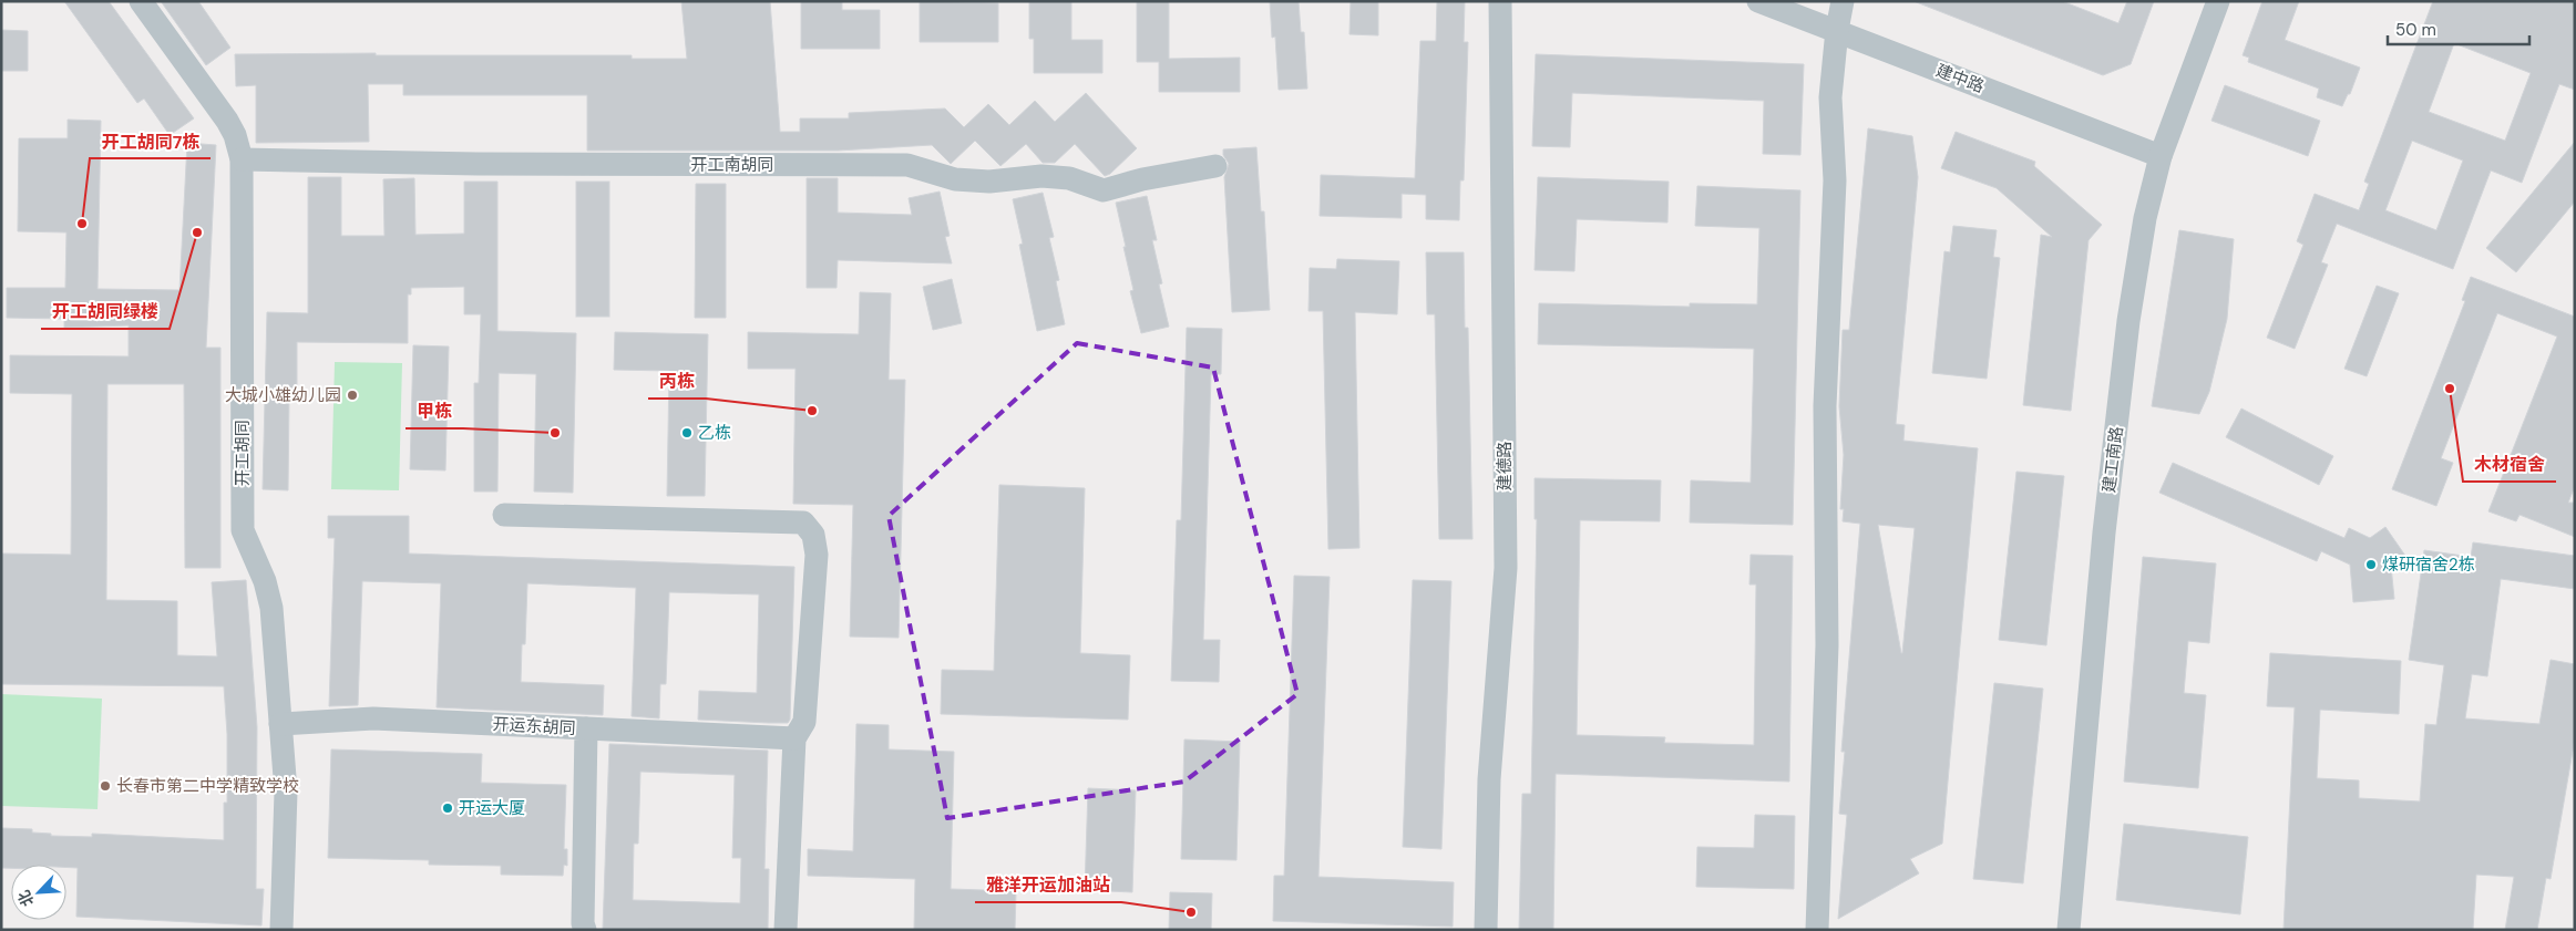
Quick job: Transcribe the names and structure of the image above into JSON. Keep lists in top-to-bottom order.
{
  "streets": {
    "street": [
      "建中路",
      "开工南胡同",
      "开工胡同",
      "建工南路",
      "建德路",
      "开运东胡同"
    ]
  },
  "crossings": [
    ["建中路", "建工南路"],
    ["开工南胡同", "开工胡同"],
    ["开工胡同", "开运东胡同"]
  ],
  "places": [
    "开工胡同7栋",
    "开工胡同绿楼",
    "木材宿舍",
    "大城小雄幼儿园",
    "丙栋",
    "甲栋",
    "乙栋",
    "煤研宿舍2栋",
    "长春市第二中学精致学校",
    "开运大厦",
    "雅洋开运加油站"
  ],
  "scale_bar": "50 m",
  "north": "bottom left"
}
